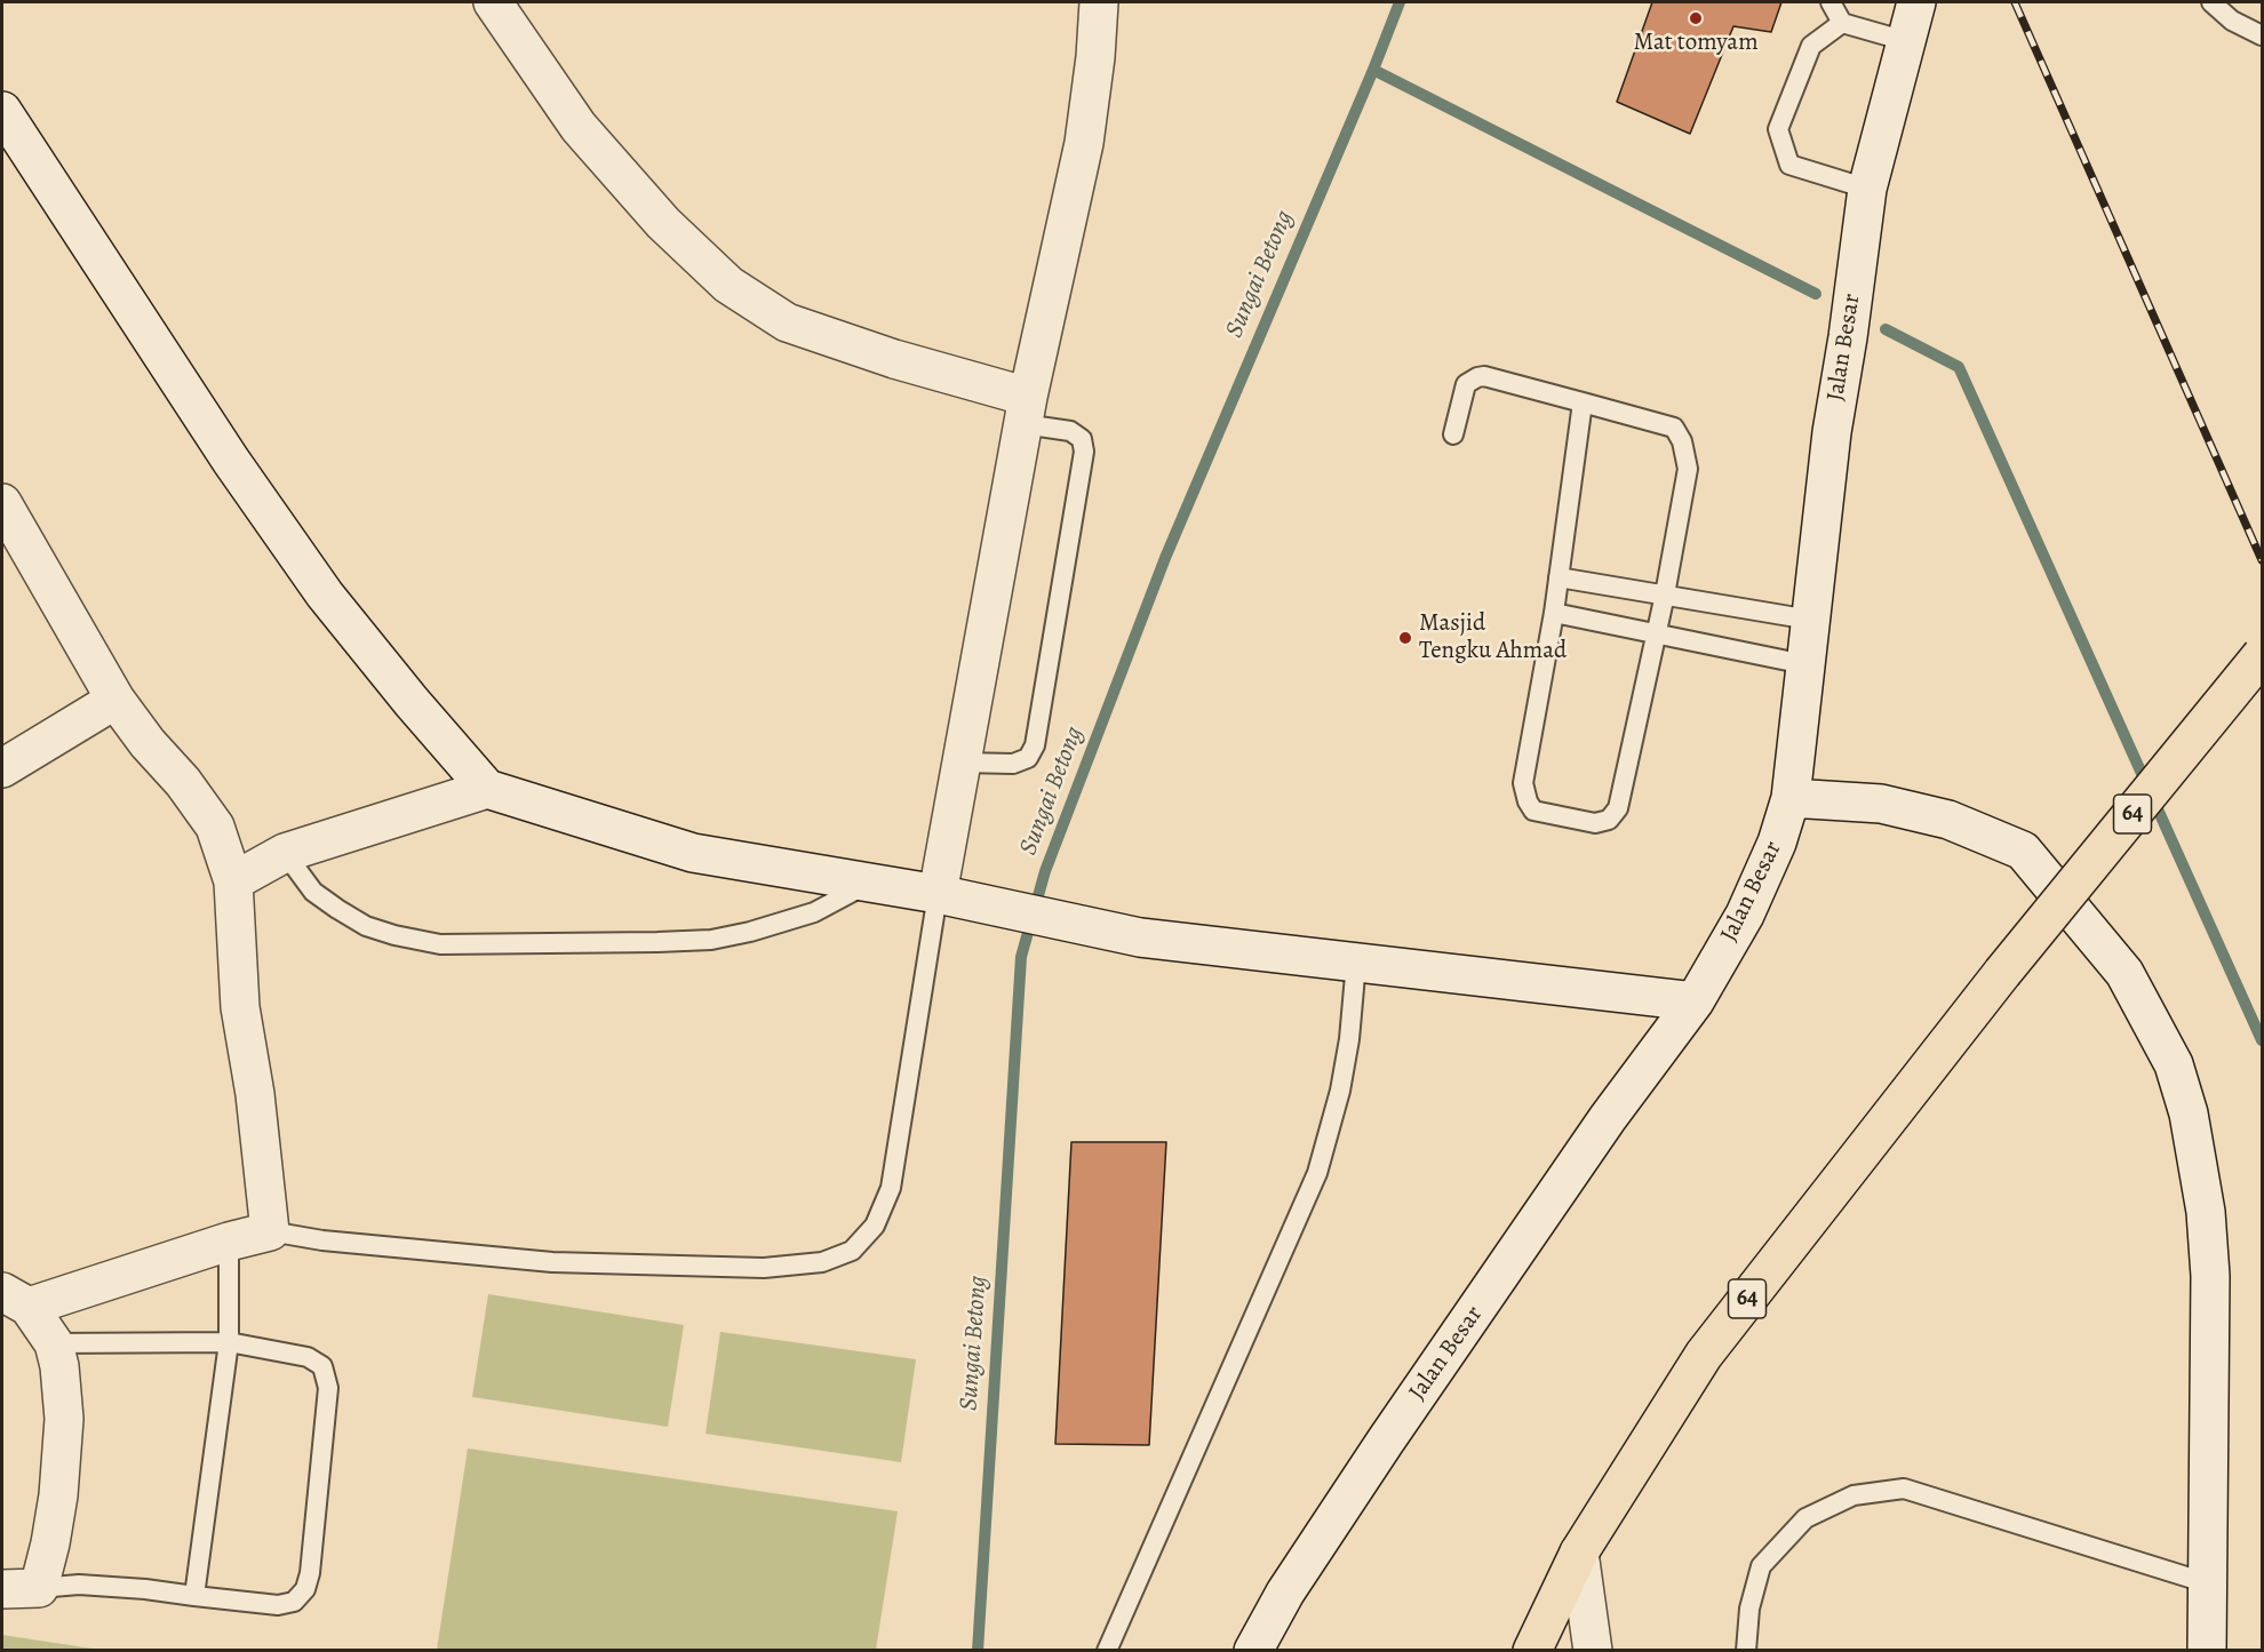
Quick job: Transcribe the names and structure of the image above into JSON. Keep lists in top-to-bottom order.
{
  "streets": {
    "main road": ["64"],
    "street": ["Jalan Besar"]
  },
  "water": ["Sungai Betong"],
  "places": ["Mat tomyam", "Masjid Tengku Ahmad"]
}
